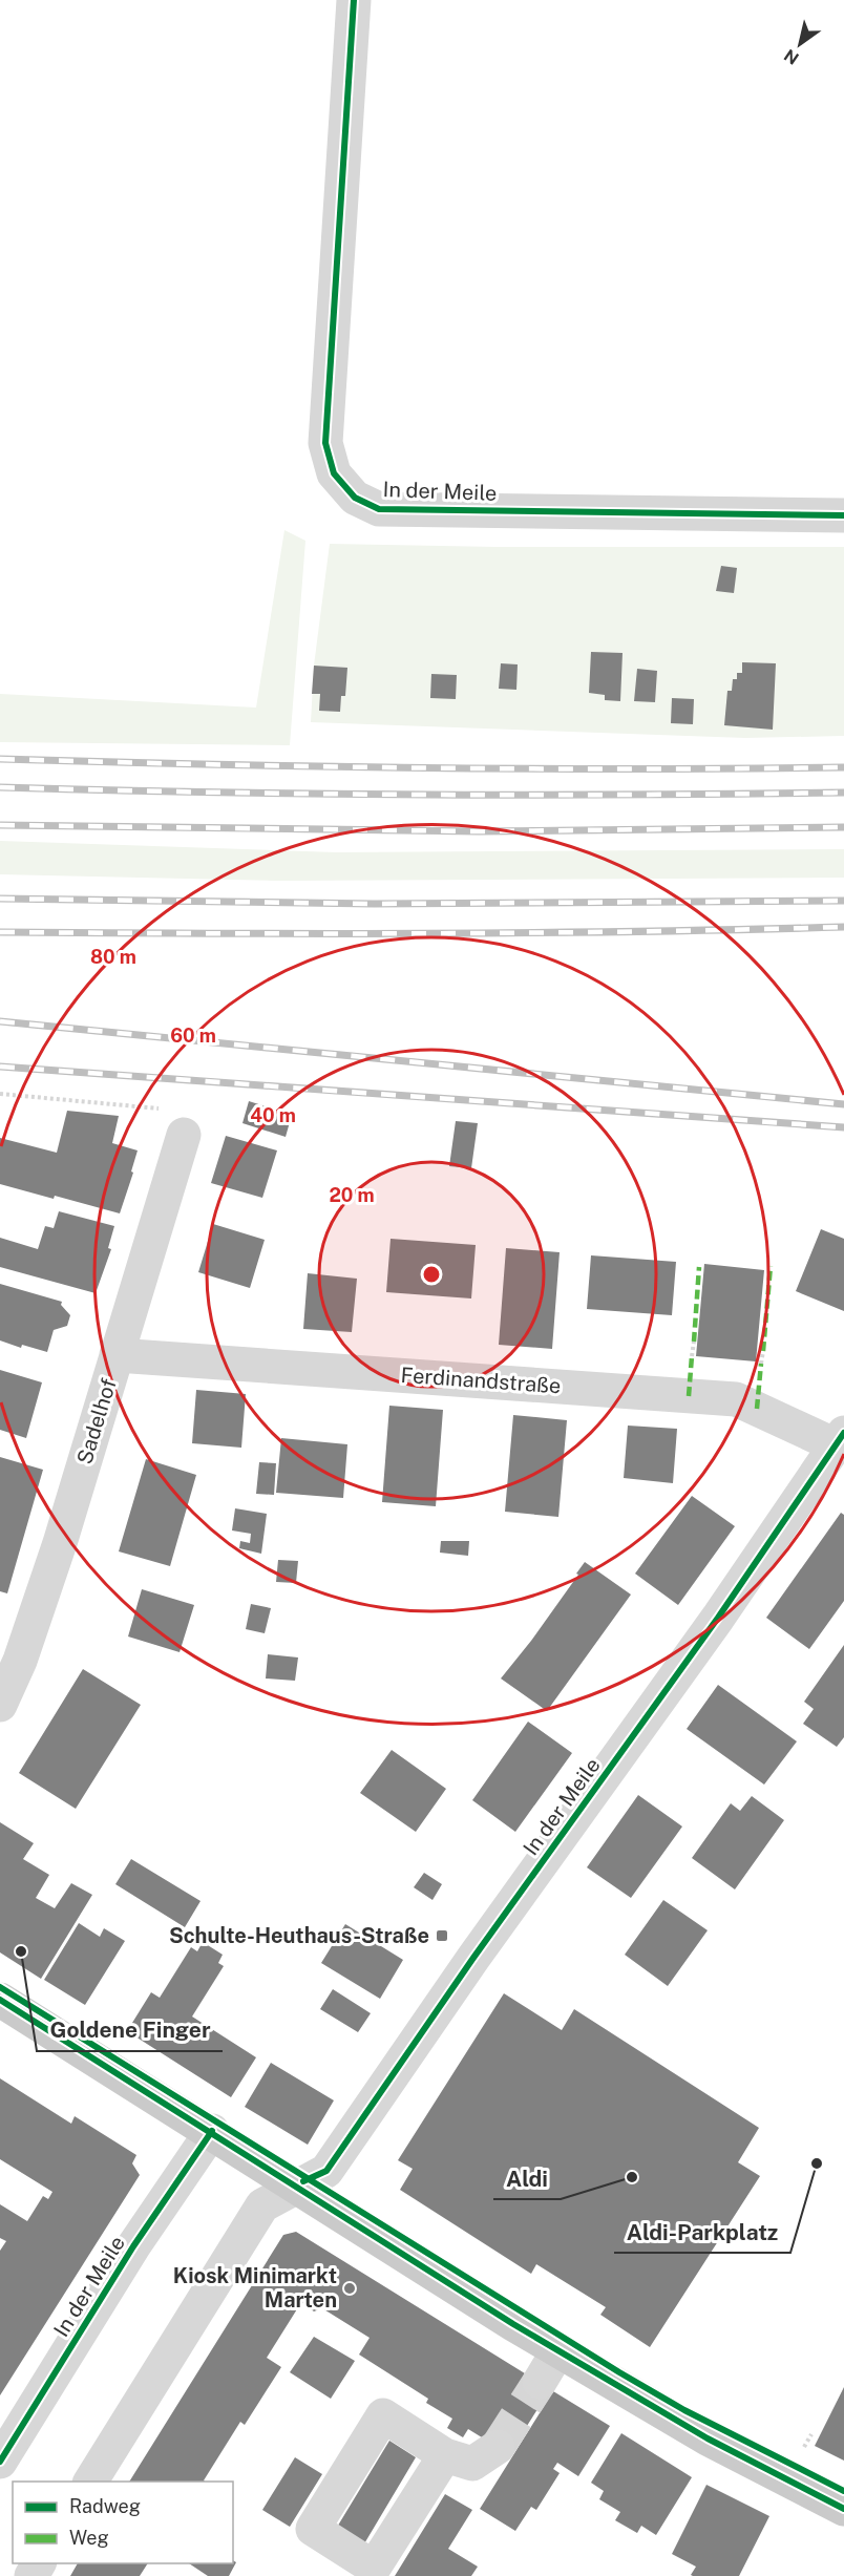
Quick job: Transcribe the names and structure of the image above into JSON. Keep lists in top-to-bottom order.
{
  "streets": {
    "street": ["In der Meile", "Ferdinandstraße", "Sadelhof"]
  },
  "crossings": [
    ["In der Meile", "Ferdinandstraße"],
    ["Ferdinandstraße", "Sadelhof"]
  ],
  "places": {
    "transit": ["Schulte-Heuthaus-Straße"],
    "other": [
      "Goldene Finger",
      "Aldi-Parkplatz",
      "Aldi",
      "Kiosk Minimarkt Marten"
    ]
  },
  "legend": ["Radweg", "Weg"],
  "north": "bottom left",
  "rings": [
    "80 m",
    "60 m",
    "40 m",
    "20 m"
  ]
}
